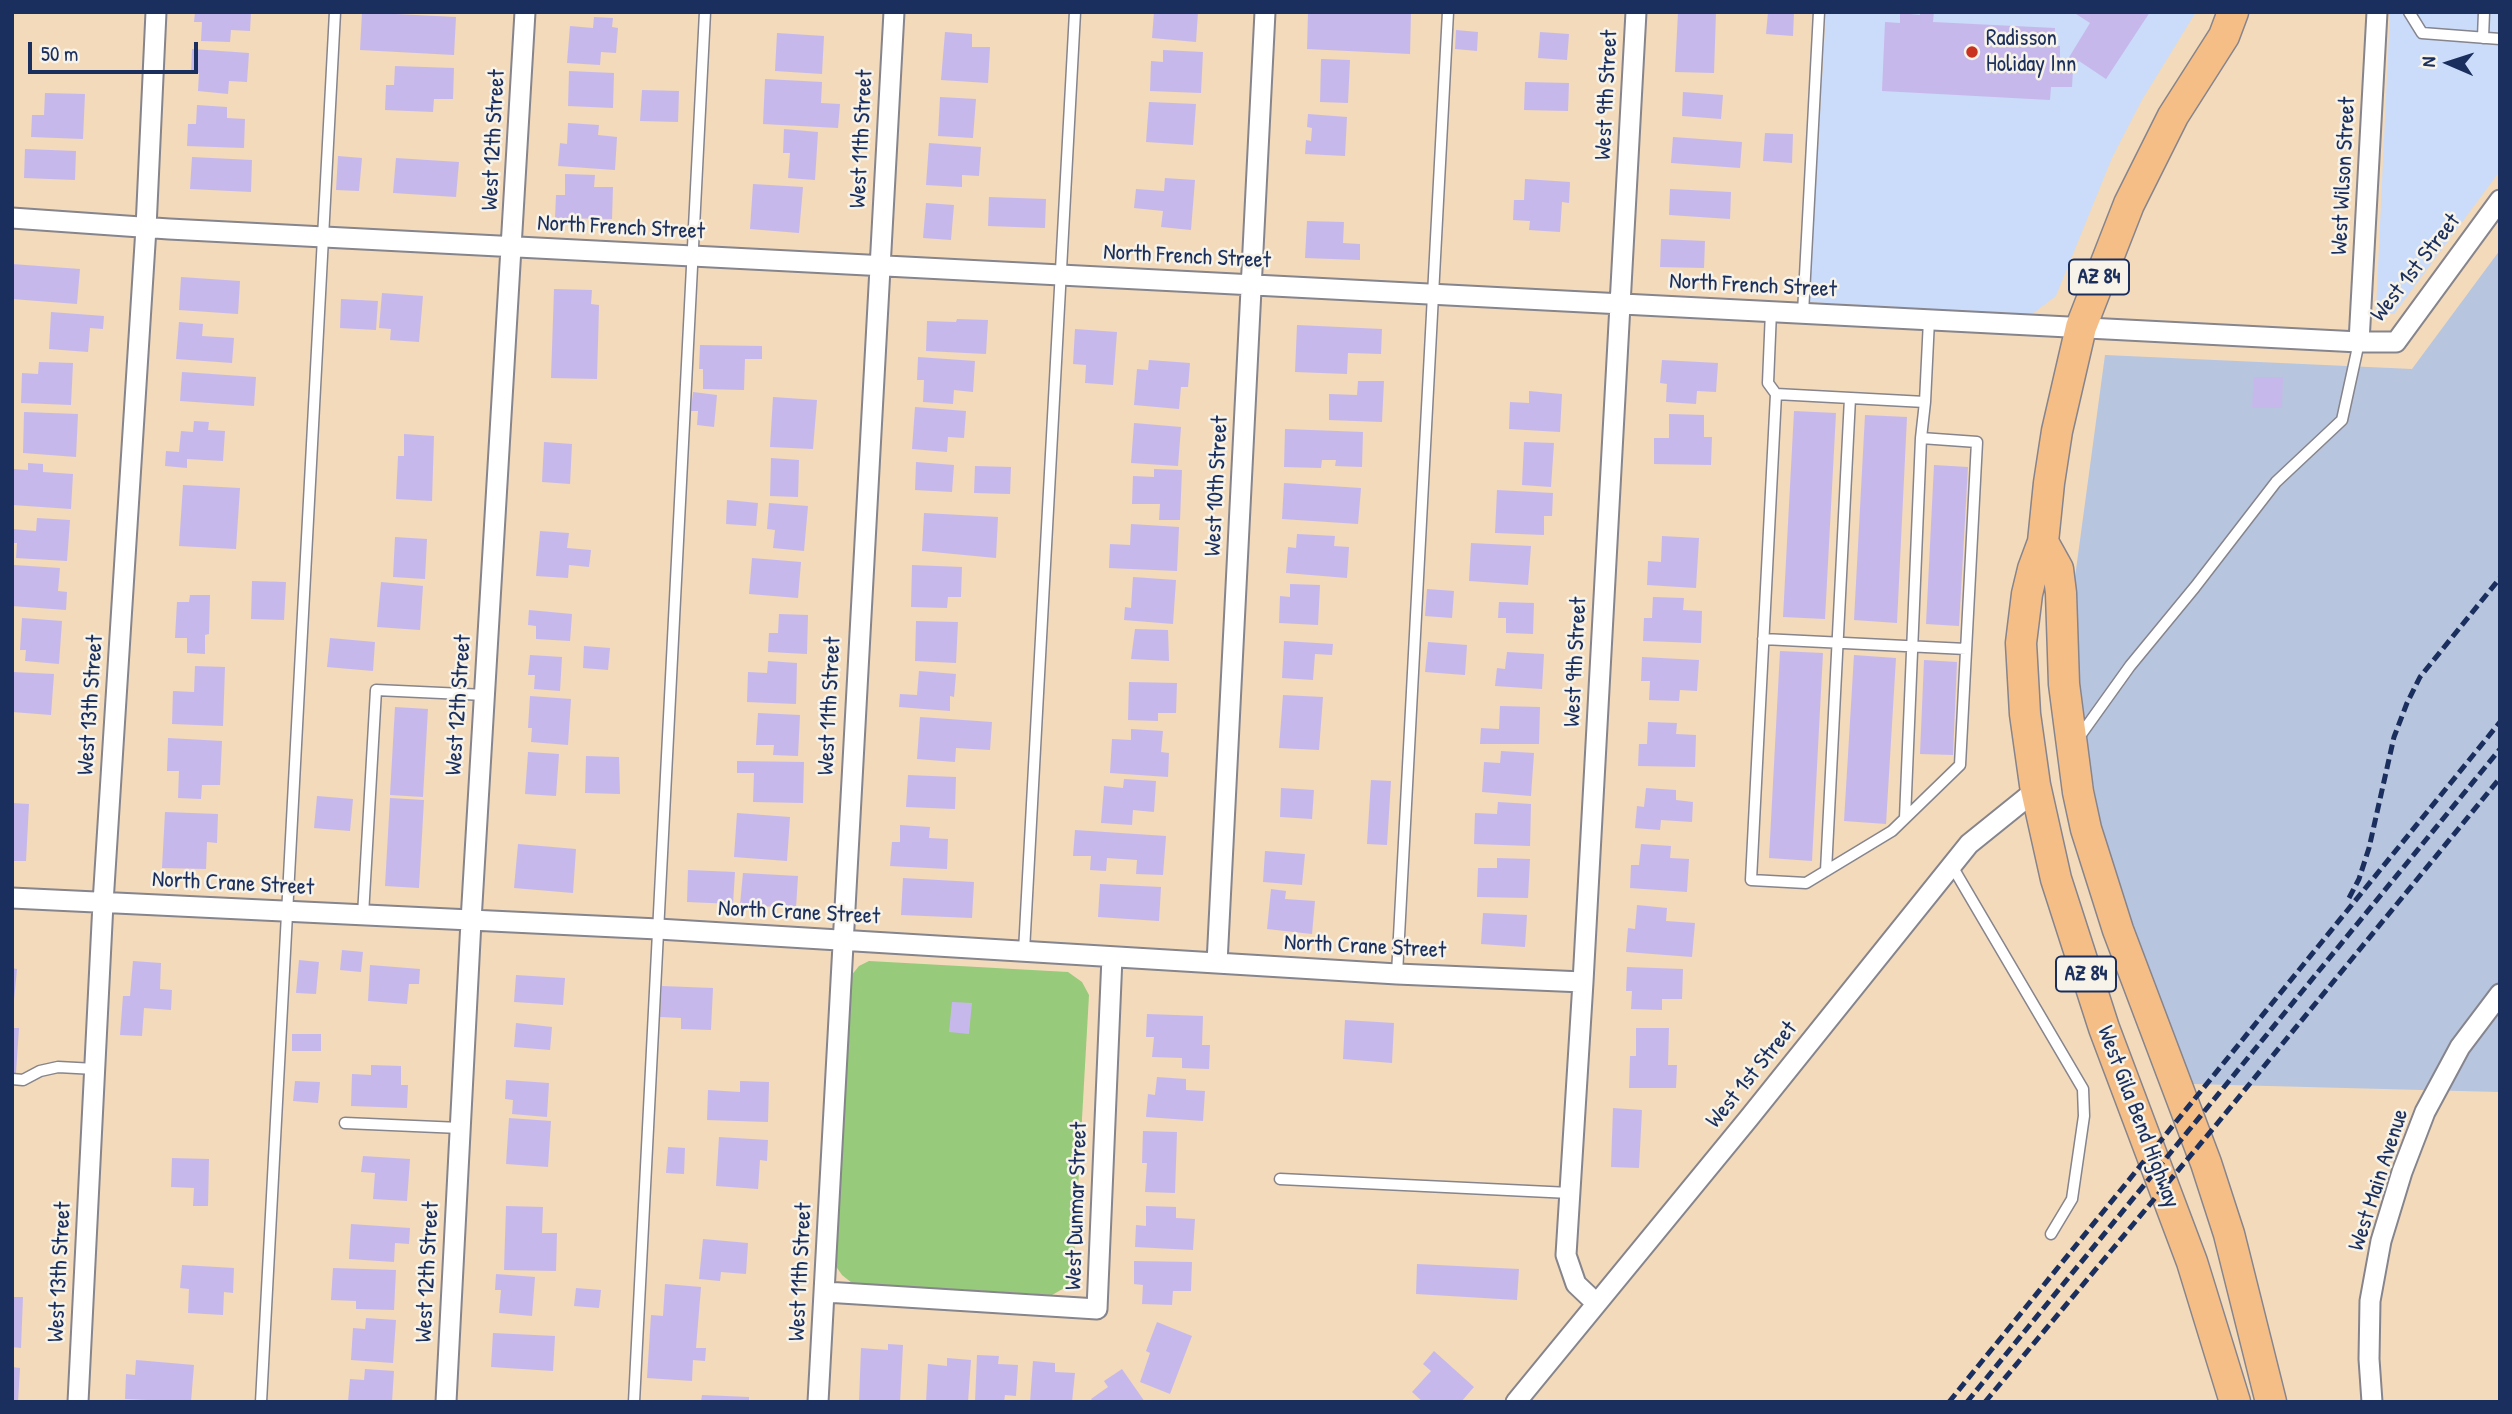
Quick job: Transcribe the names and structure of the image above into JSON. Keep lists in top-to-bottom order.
{
  "streets": {
    "main road": ["AZ 84", "West Gila Bend Highway"],
    "street": [
      "West 9th Street",
      "West 11th Street",
      "West 12th Street",
      "West Wilson Street",
      "North French Street",
      "West 1st Street",
      "West 10th Street",
      "West 13th Street",
      "North Crane Street",
      "West Main Avenue",
      "West Dunmar Street"
    ]
  },
  "crossings": [
    ["West 9th Street", "North French Street"],
    ["West 9th Street", "West 1st Street"],
    ["West 9th Street", "North Crane Street"],
    ["West 11th Street", "North French Street"],
    ["West 11th Street", "North Crane Street"],
    ["West 11th Street", "West Dunmar Street"],
    ["West 12th Street", "North French Street"],
    ["West 12th Street", "North Crane Street"],
    ["West Wilson Street", "North French Street"],
    ["West Wilson Street", "West 1st Street"],
    ["North French Street", "West 1st Street"],
    ["North French Street", "West 10th Street"],
    ["North French Street", "West 13th Street"],
    ["North French Street", "West Gila Bend Highway"],
    ["West 1st Street", "West Gila Bend Highway"],
    ["West 10th Street", "North Crane Street"],
    ["West 13th Street", "North Crane Street"],
    ["North Crane Street", "West Dunmar Street"]
  ],
  "places": ["Radisson Holiday Inn"],
  "scale_bar": "50 m",
  "north": "left"
}
